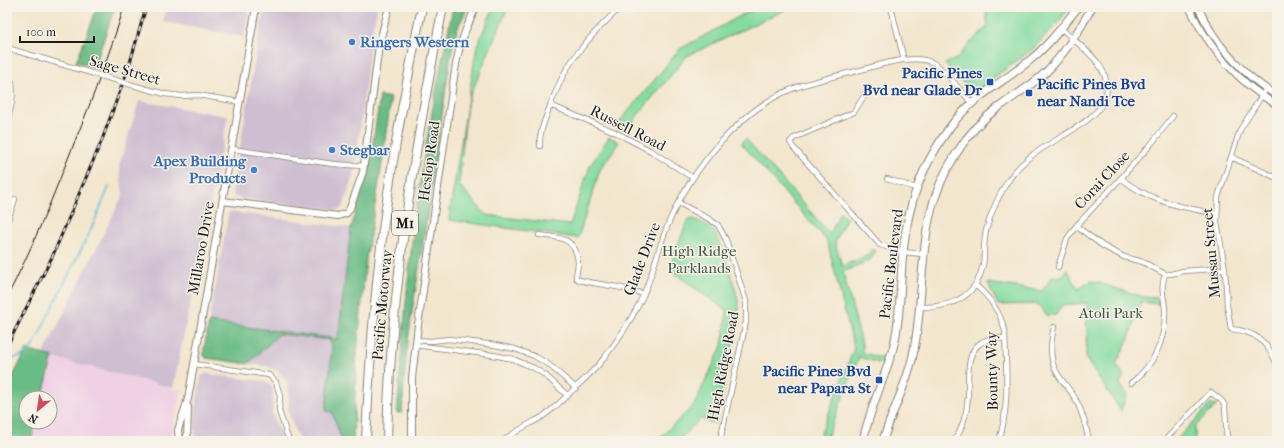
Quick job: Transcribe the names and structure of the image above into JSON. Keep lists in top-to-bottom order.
{
  "streets": {
    "highway": ["M1", "Pacific Motorway"],
    "main road": ["Pacific Boulevard"],
    "street": [
      "Sage Street",
      "Russell Road",
      "Heslop Road",
      "Corai Close",
      "Millaroo Drive",
      "Mussau Street",
      "Glade Drive",
      "High Ridge Road",
      "Bounty Way"
    ]
  },
  "crossings": [
    ["Sage Street", "Millaroo Drive"],
    ["Russell Road", "Glade Drive"],
    ["Glade Drive", "Pacific Boulevard"],
    ["Glade Drive", "High Ridge Road"]
  ],
  "parks": ["High Ridge Parklands", "Atoli Park"],
  "places": {
    "other": ["Ringers Western", "Stegbar", "Apex Building Products"],
    "transit": ["Pacific Pines Bvd near Glade Dr", "Pacific Pines Bvd near Nandi Tce", "Pacific Pines Bvd near Papara St"]
  },
  "scale_bar": "100 m",
  "north": "bottom left"
}
